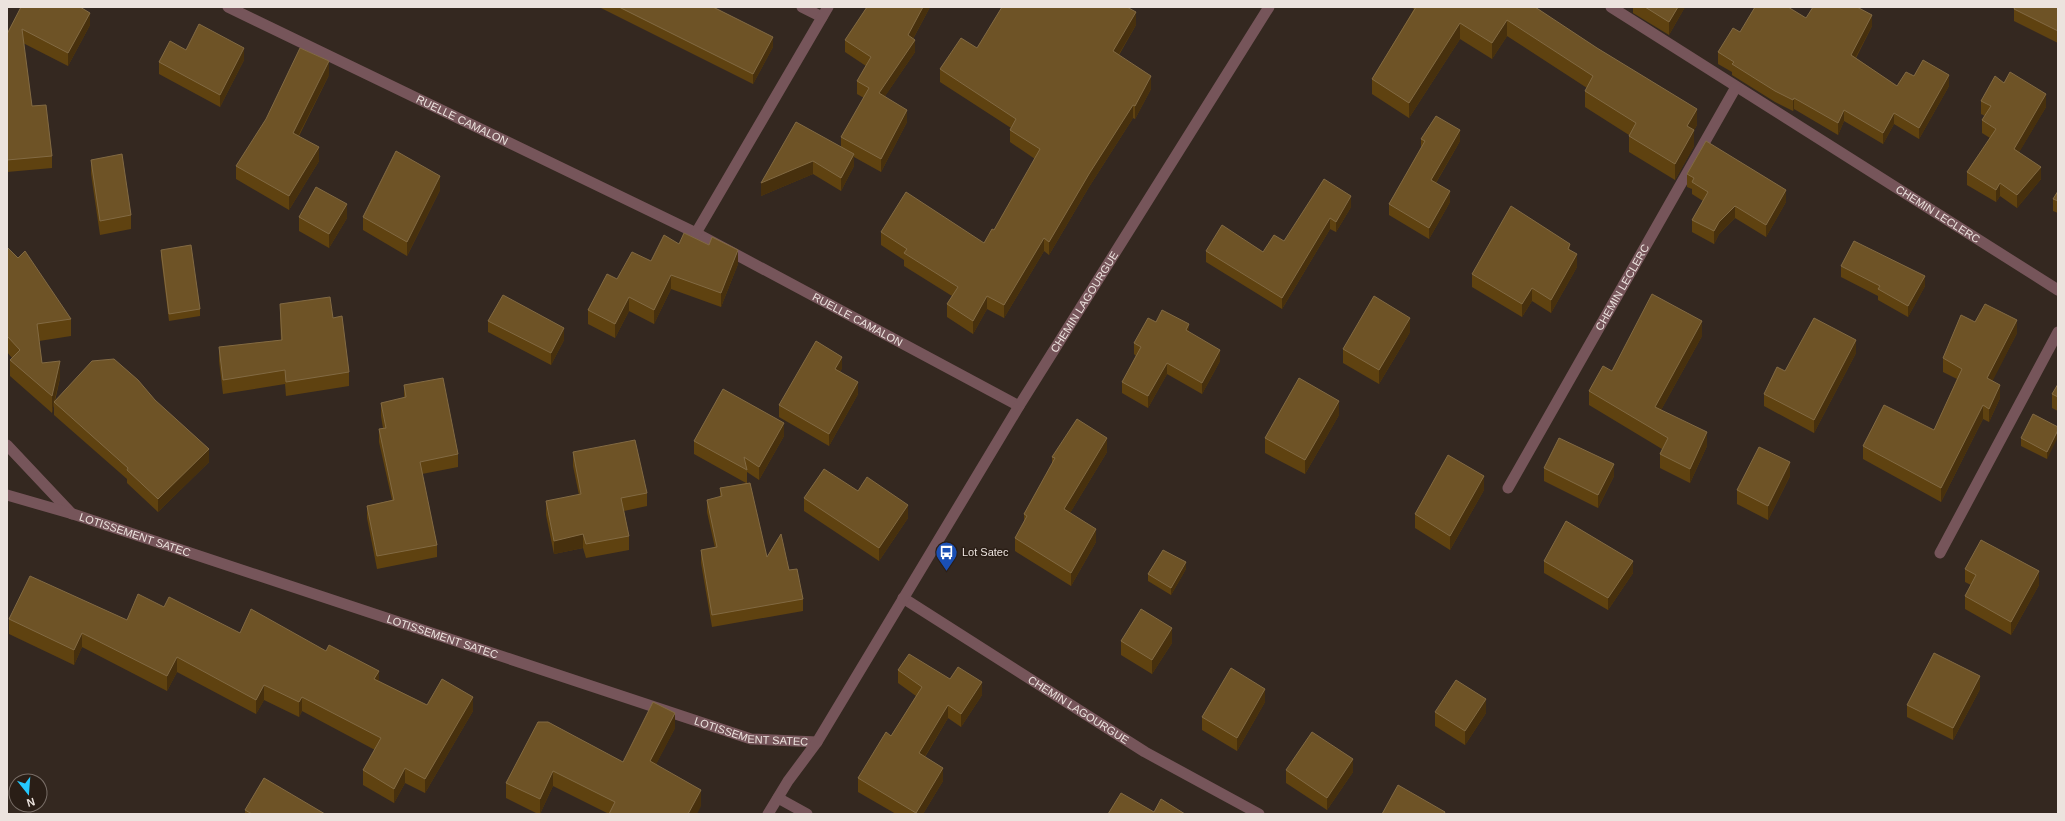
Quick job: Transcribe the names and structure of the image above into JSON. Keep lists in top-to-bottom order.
{
  "streets": {
    "street": [
      "RUELLE CAMALON",
      "CHEMIN LECLERC",
      "CHEMIN LAGOURGUE",
      "LOTISSEMENT SATEC"
    ]
  },
  "crossings": [
    ["RUELLE CAMALON", "CHEMIN LAGOURGUE"],
    ["CHEMIN LAGOURGUE", "LOTISSEMENT SATEC"]
  ],
  "places": {
    "bus stop": ["Lot Satec"]
  },
  "north": "bottom"
}
